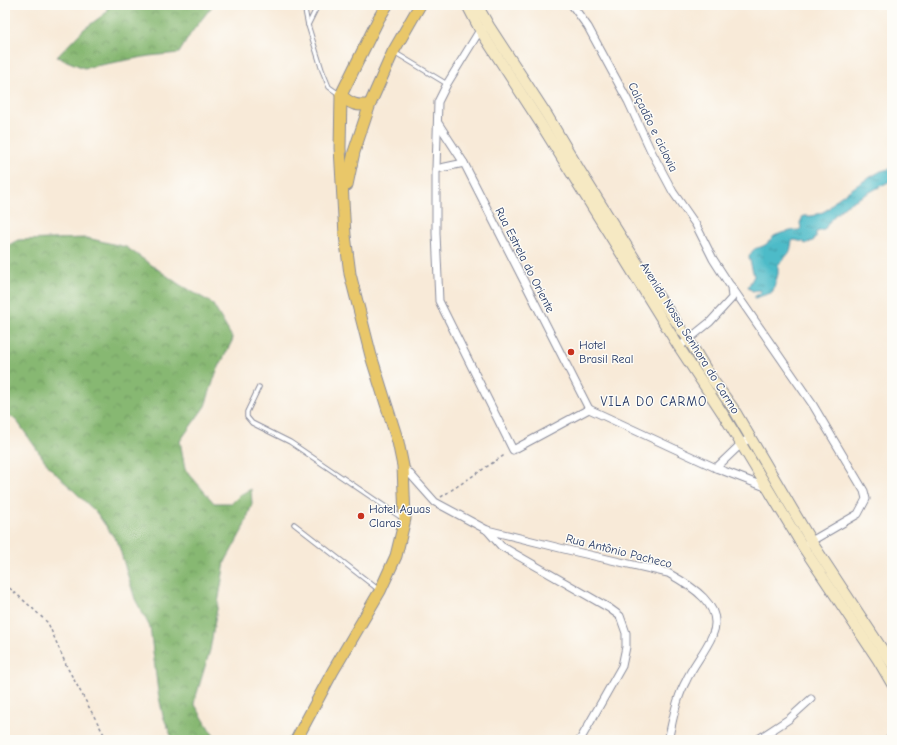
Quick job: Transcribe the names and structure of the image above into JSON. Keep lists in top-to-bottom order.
{
  "streets": {
    "street": [
      "Calçadão e ciclovia",
      "Rua Estrela do Oriente",
      "Avenida Nossa Senhora do Carmo",
      "Rua Antônio Pacheco"
    ]
  },
  "districts": ["VILA DO CARMO"],
  "places": ["Hotel Brasil Real", "Hotel Aguas Claras"]
}
